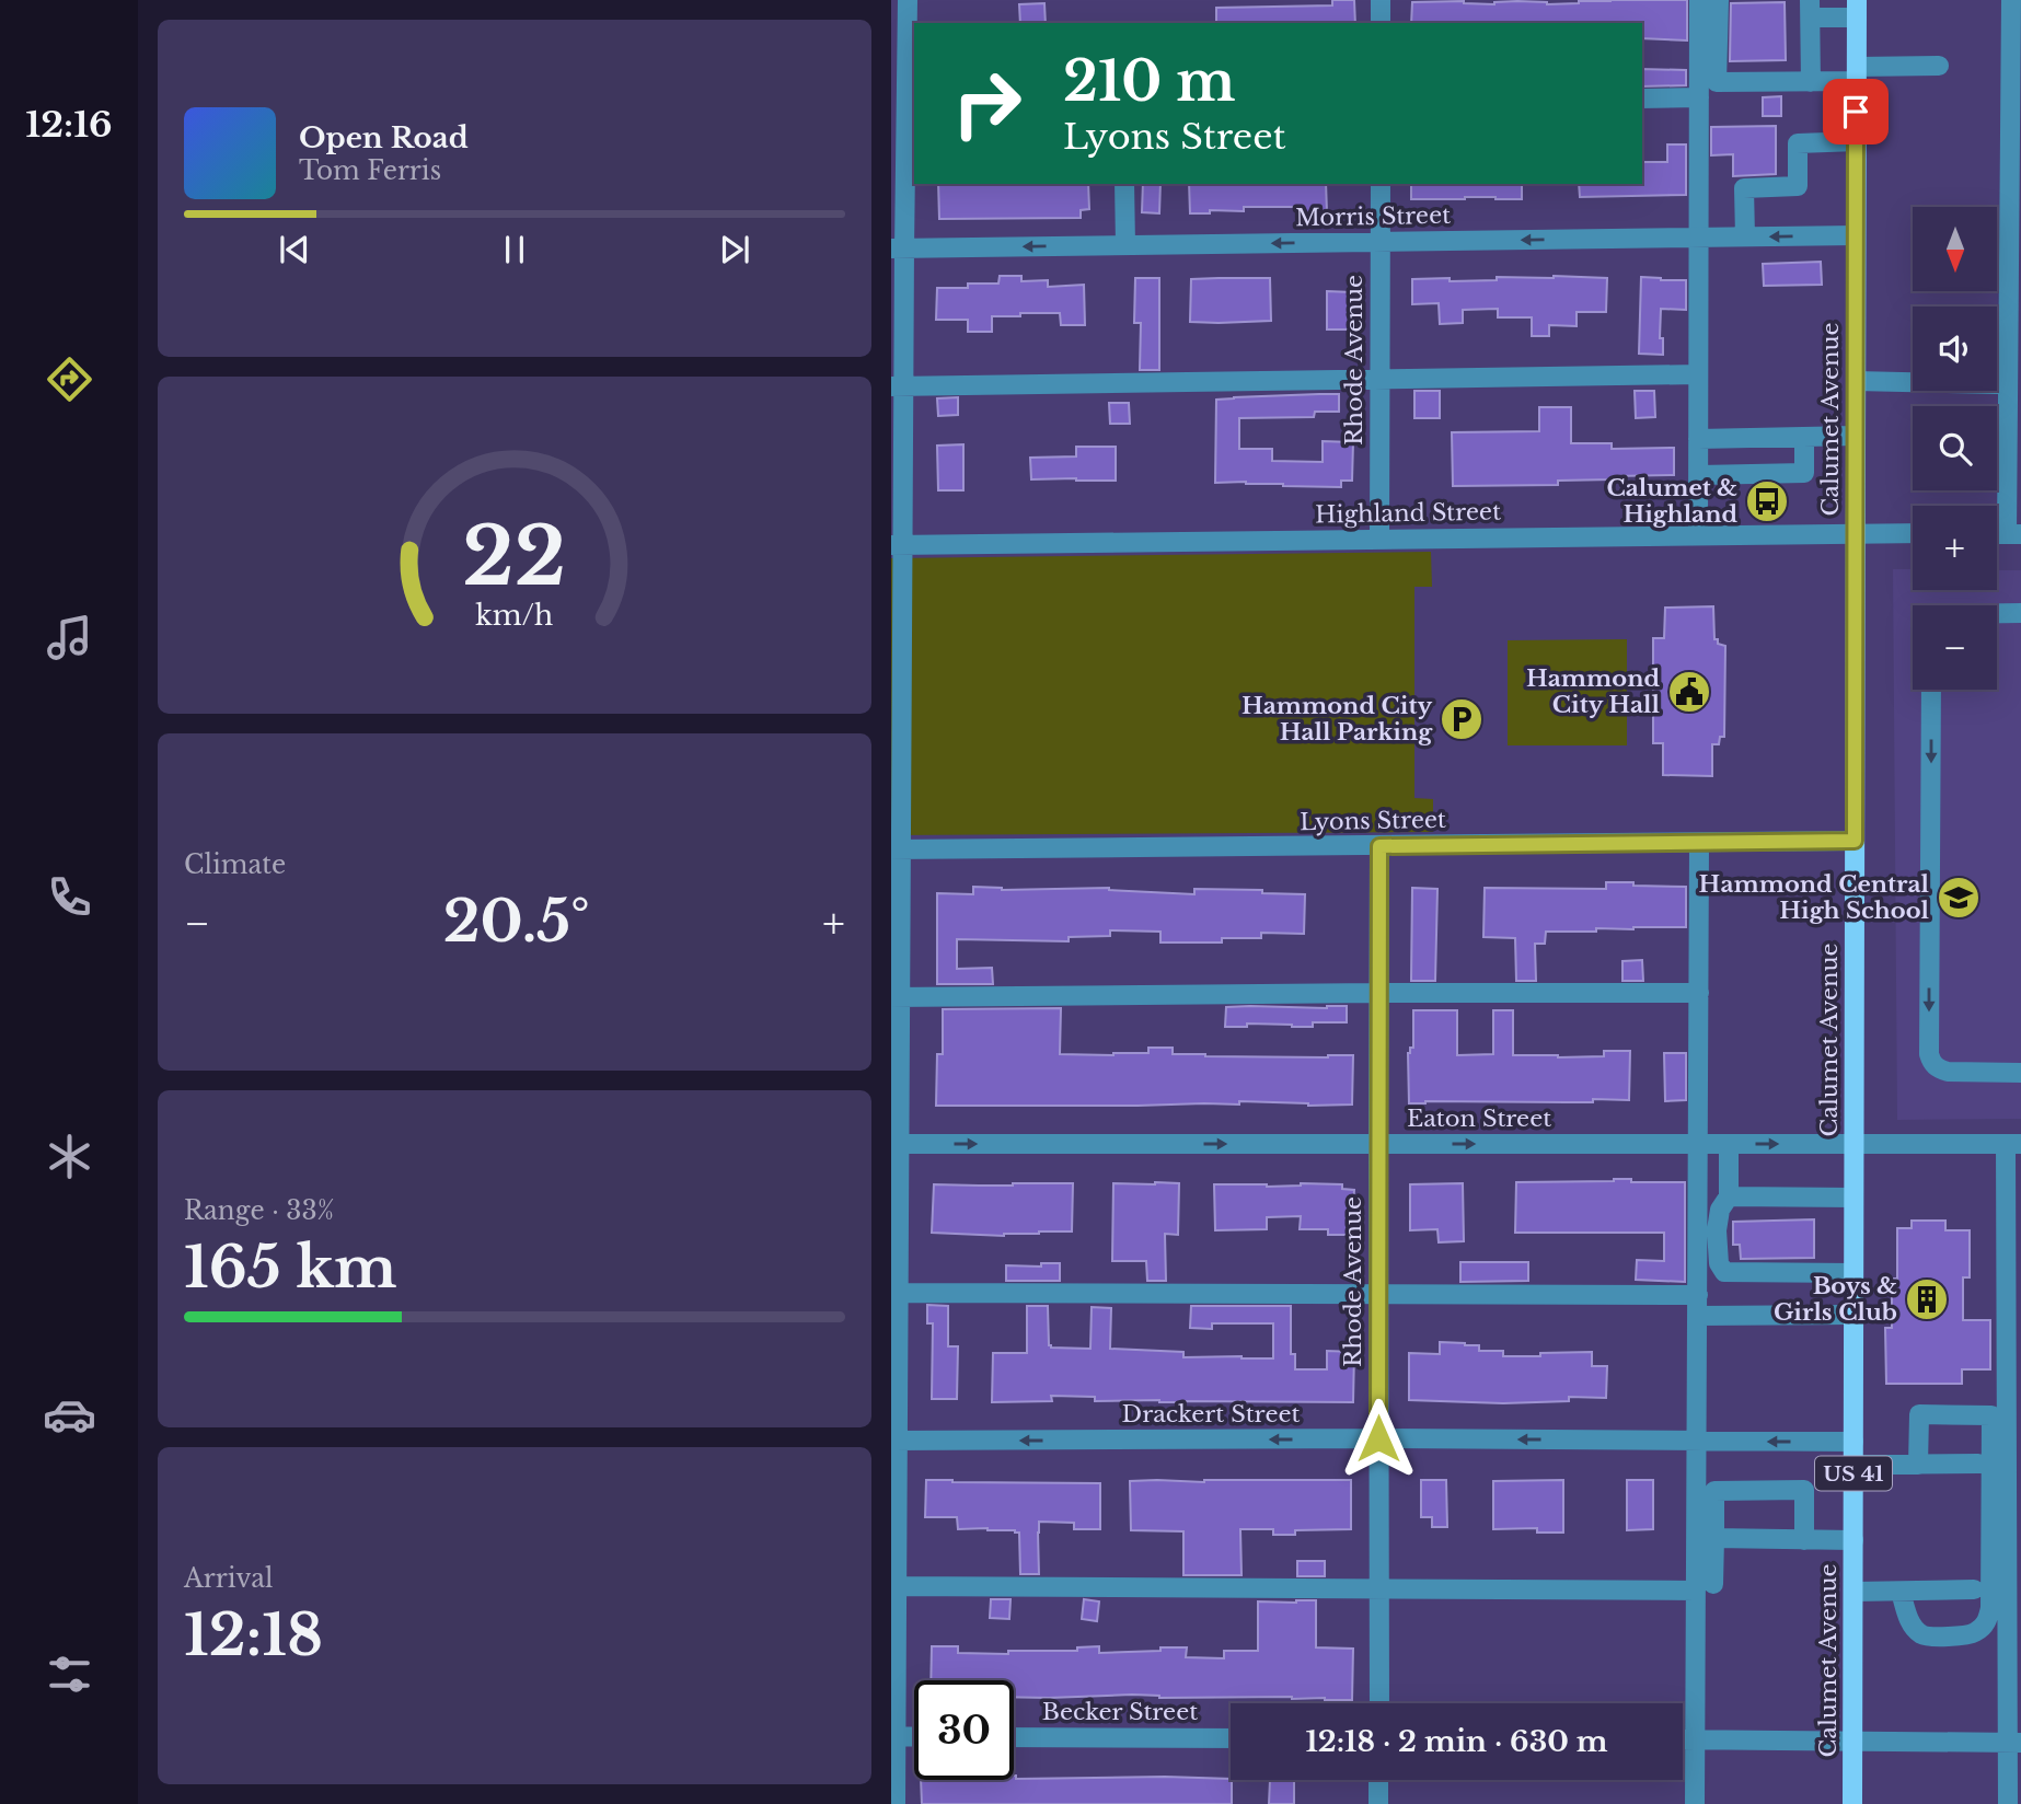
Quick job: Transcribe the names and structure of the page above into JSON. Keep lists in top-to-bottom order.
{
  "streets": {
    "main road": ["Calumet Avenue", "US 41"],
    "street": [
      "Morris Street",
      "Rhode Avenue",
      "Highland Street",
      "Lyons Street",
      "Eaton Street",
      "Drackert Street",
      "Becker Street"
    ]
  },
  "crossings": [
    ["Morris Street", "Rhode Avenue"],
    ["Morris Street", "Calumet Avenue"],
    ["Rhode Avenue", "Highland Street"],
    ["Rhode Avenue", "Lyons Street"],
    ["Rhode Avenue", "Eaton Street"],
    ["Rhode Avenue", "Drackert Street"],
    ["Calumet Avenue", "Highland Street"],
    ["Calumet Avenue", "Lyons Street"],
    ["Calumet Avenue", "Eaton Street"],
    ["Calumet Avenue", "Drackert Street"]
  ],
  "places": {
    "bus stop": ["Calumet & Highland"],
    "public building": ["Hammond City Hall"],
    "parking": ["Hammond City Hall Parking"],
    "school or university": ["Hammond Central High School"],
    "building": ["Boys & Girls Club"]
  },
  "north": "bottom",
  "page": {
    "tabs": "12:16",
    "turn": ["210 m", "Lyons Street"],
    "song": ["Open Road", "Tom Ferris"],
    "map_buttons": ["+", "−"],
    "tile": [
      "Climate",
      ["Range · 33%", "165 km"],
      ["Arrival", "12:18"]
    ],
    "heat": ["−", "20.5°", "+"],
    "limit": "30",
    "trip": "12:18 · 2 min · 630 m",
    "gauge": ["22", "km/h"]
  }
}
